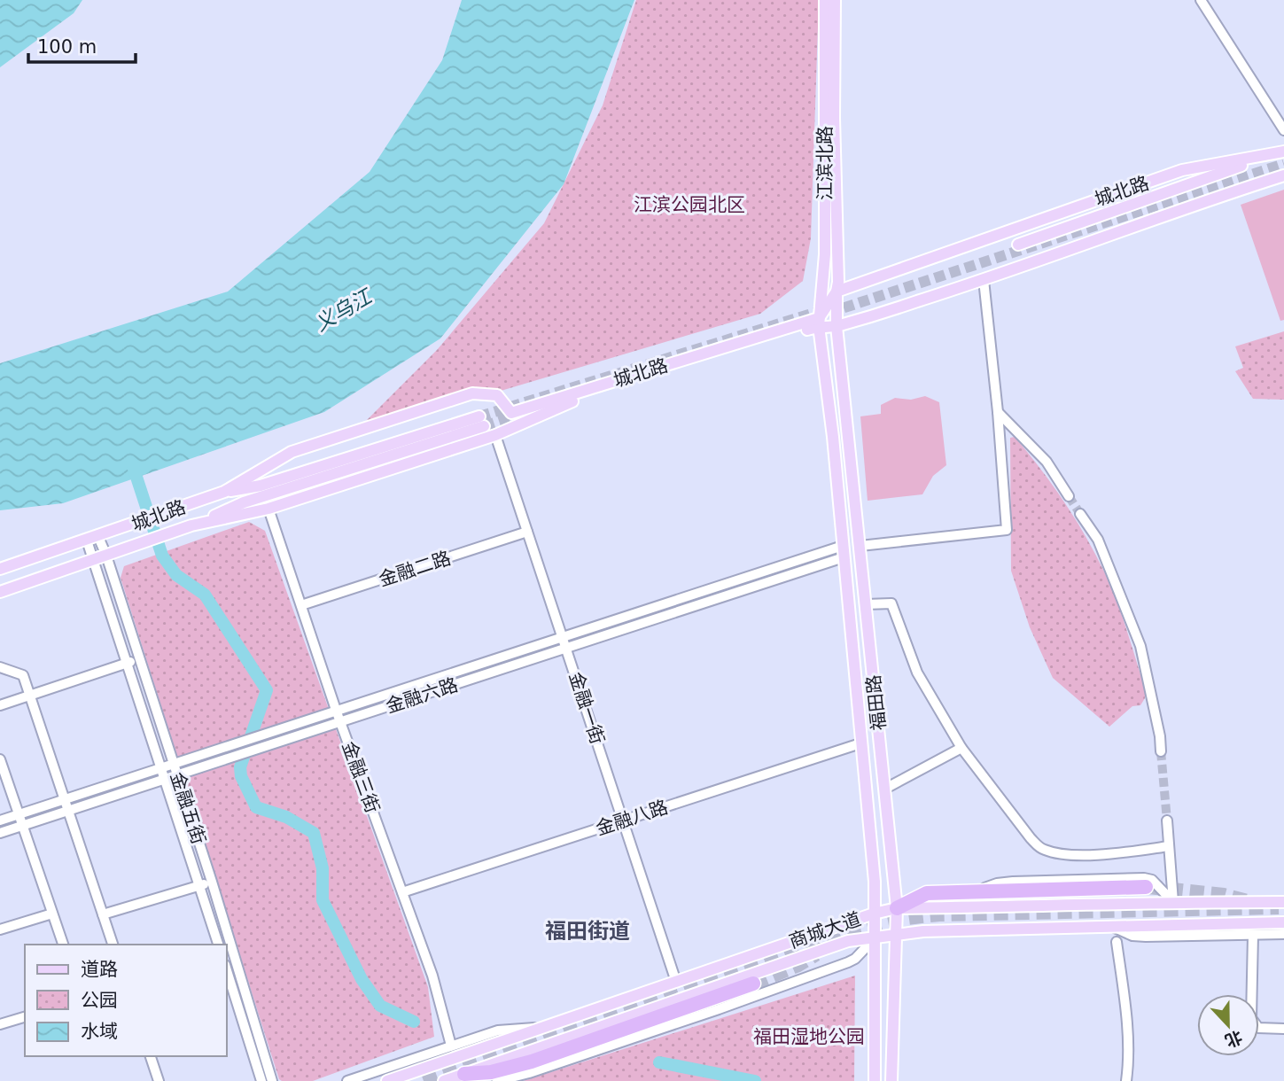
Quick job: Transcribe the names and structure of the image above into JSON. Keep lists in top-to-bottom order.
{
  "streets": {
    "main road": [
      "江滨北路",
      "城北路",
      "福田路",
      "商城大道"
    ],
    "street": [
      "金融二路",
      "金融六路",
      "金融一街",
      "金融三街",
      "金融五街",
      "金融八路"
    ]
  },
  "crossings": [
    ["江滨北路", "城北路"],
    ["江滨北路", "福田路"],
    ["城北路", "福田路"],
    ["城北路", "金融一街"],
    ["城北路", "金融三街"],
    ["城北路", "金融五街"],
    ["金融二路", "金融一街"],
    ["金融二路", "金融三街"],
    ["金融六路", "福田路"],
    ["金融六路", "金融一街"],
    ["金融六路", "金融三街"],
    ["金融六路", "金融五街"],
    ["福田路", "金融八路"],
    ["福田路", "商城大道"],
    ["金融一街", "金融八路"],
    ["金融一街", "商城大道"],
    ["金融三街", "金融八路"]
  ],
  "districts": ["福田街道"],
  "water": ["义乌江"],
  "parks": ["江滨公园北区", "福田湿地公园"],
  "legend": ["道路", "公园", "水域"],
  "scale_bar": "100 m",
  "north": "bottom"
}
